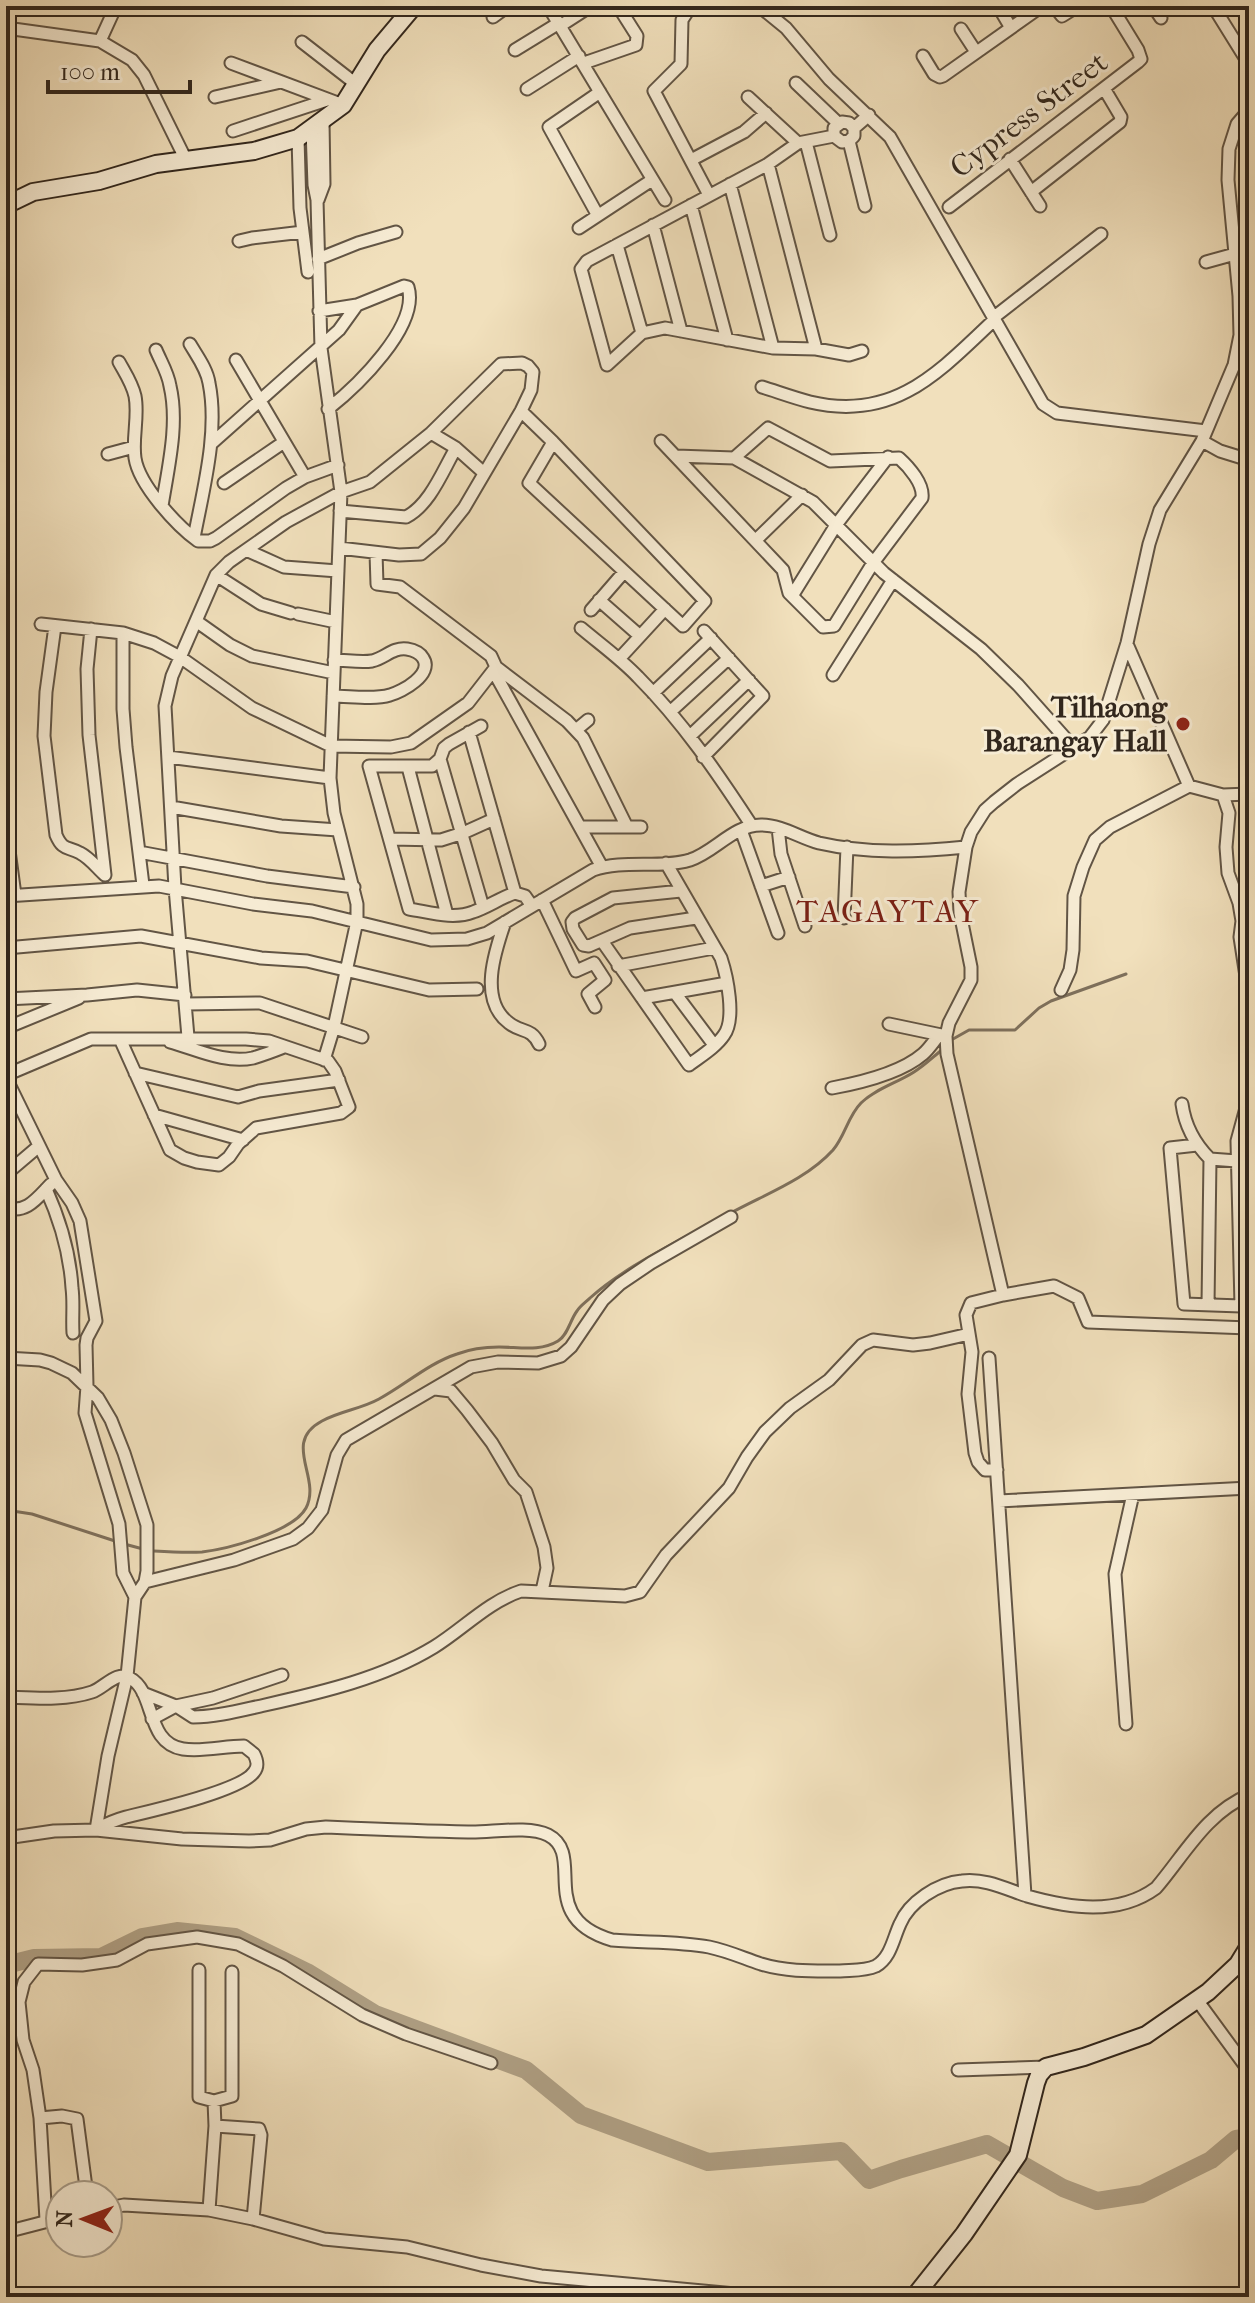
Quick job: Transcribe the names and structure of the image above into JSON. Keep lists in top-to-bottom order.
{
  "streets": {
    "street": ["Cypress Street"]
  },
  "districts": ["TAGAYTAY"],
  "places": ["Tilhaong Barangay Hall"],
  "scale_bar": "100 m",
  "north": "left"
}
